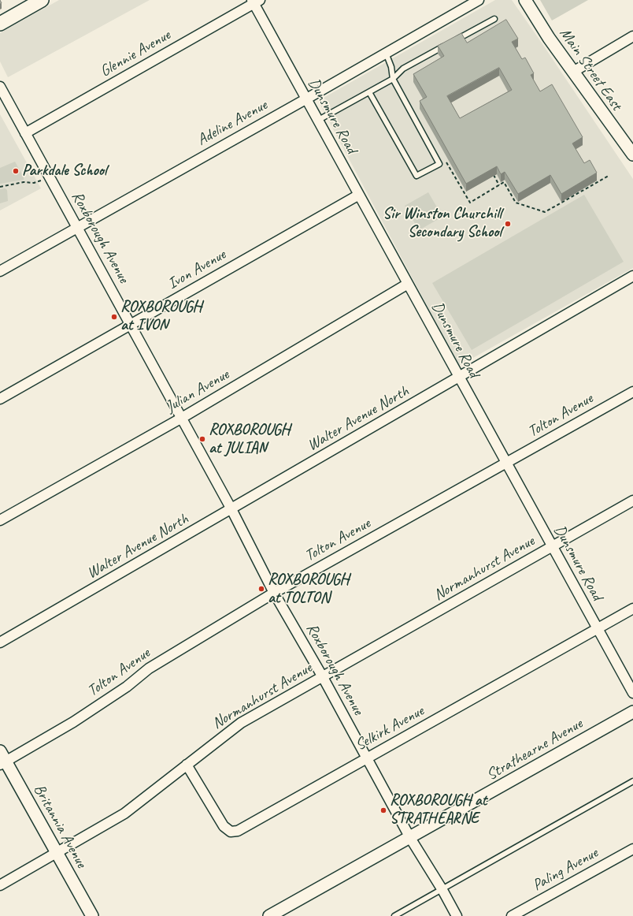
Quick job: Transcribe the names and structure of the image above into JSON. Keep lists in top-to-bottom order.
{
  "streets": {
    "street": [
      "Glennie Avenue",
      "Main Street East",
      "Dunsmure Road",
      "Adeline Avenue",
      "Roxborough Avenue",
      "Ivon Avenue",
      "Julian Avenue",
      "Tolton Avenue",
      "Walter Avenue North",
      "Normanhurst Avenue",
      "Selkirk Avenue",
      "Strathearne Avenue",
      "Britannia Avenue",
      "Paling Avenue"
    ]
  },
  "crossings": [
    ["Glennie Avenue", "Dunsmure Road"],
    ["Glennie Avenue", "Roxborough Avenue"],
    ["Dunsmure Road", "Adeline Avenue"],
    ["Dunsmure Road", "Ivon Avenue"],
    ["Dunsmure Road", "Julian Avenue"],
    ["Dunsmure Road", "Tolton Avenue"],
    ["Dunsmure Road", "Walter Avenue North"],
    ["Dunsmure Road", "Normanhurst Avenue"],
    ["Dunsmure Road", "Selkirk Avenue"],
    ["Adeline Avenue", "Roxborough Avenue"],
    ["Roxborough Avenue", "Ivon Avenue"],
    ["Roxborough Avenue", "Julian Avenue"],
    ["Roxborough Avenue", "Tolton Avenue"],
    ["Roxborough Avenue", "Walter Avenue North"],
    ["Roxborough Avenue", "Normanhurst Avenue"],
    ["Roxborough Avenue", "Selkirk Avenue"],
    ["Roxborough Avenue", "Strathearne Avenue"],
    ["Tolton Avenue", "Britannia Avenue"],
    ["Normanhurst Avenue", "Selkirk Avenue"],
    ["Normanhurst Avenue", "Britannia Avenue"]
  ],
  "places": [
    "Parkdale School",
    "Sir Winston Churchill Secondary School",
    "ROXBOROUGH at IVON",
    "ROXBOROUGH at JULIAN",
    "ROXBOROUGH at TOLTON",
    "ROXBOROUGH at STRATHEARNE"
  ]
}
